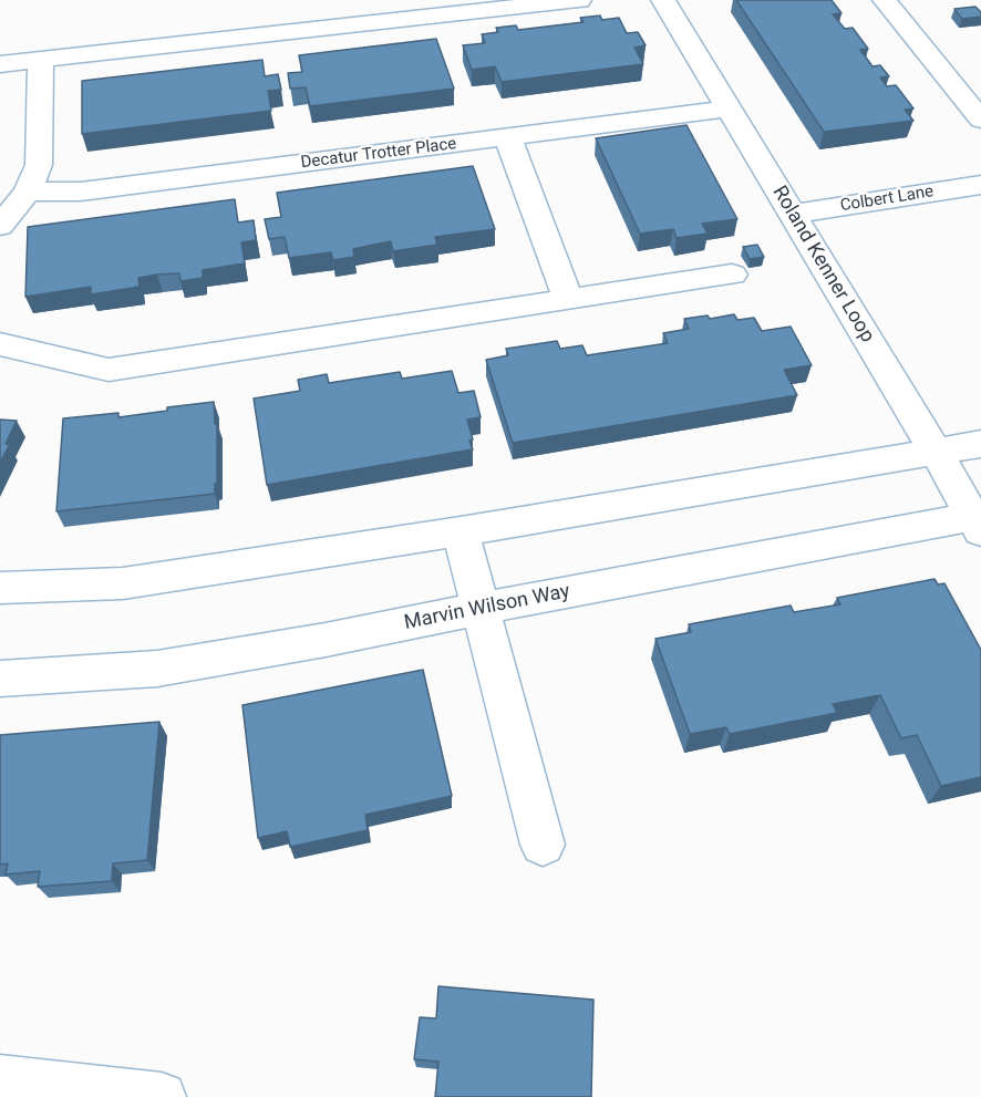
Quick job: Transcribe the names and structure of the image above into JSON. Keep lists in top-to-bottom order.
{
  "streets": {
    "street": [
      "Decatur Trotter Place",
      "Colbert Lane",
      "Roland Kenner Loop",
      "Marvin Wilson Way"
    ]
  },
  "crossings": [
    ["Decatur Trotter Place", "Roland Kenner Loop"],
    ["Colbert Lane", "Roland Kenner Loop"],
    ["Roland Kenner Loop", "Marvin Wilson Way"]
  ]
}
